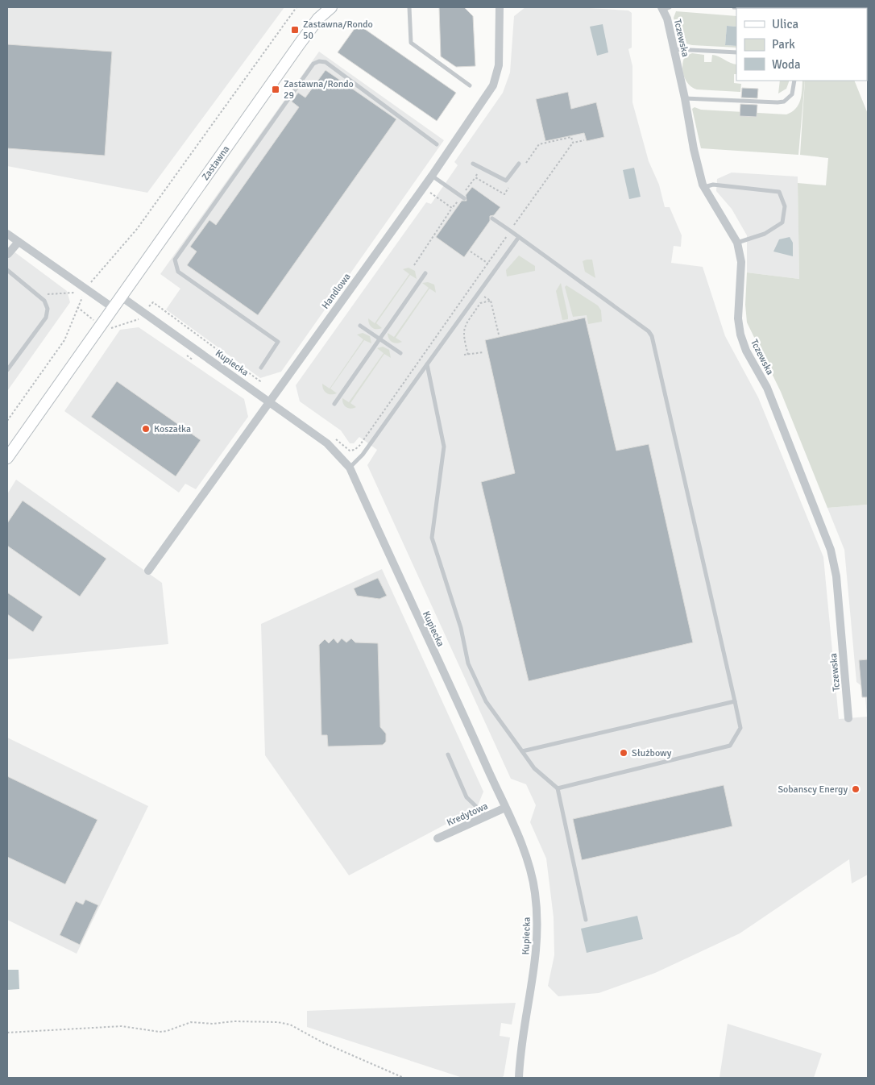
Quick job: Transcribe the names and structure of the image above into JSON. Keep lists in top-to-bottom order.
{
  "streets": {
    "main road": ["Zastawna"],
    "street": [
      "Tczewska",
      "Handlowa",
      "Kupiecka",
      "Kredytowa"
    ]
  },
  "crossings": [
    ["Zastawna", "Kupiecka"],
    ["Handlowa", "Kupiecka"],
    ["Kupiecka", "Kredytowa"]
  ],
  "places": {
    "transit": ["Zastawna/Rondo 50", "Zastawna/Rondo 29"],
    "other": ["Koszałka", "Służbowy", "Sobanscy Energy"]
  },
  "legend": ["Ulica", "Park", "Woda"]
}
